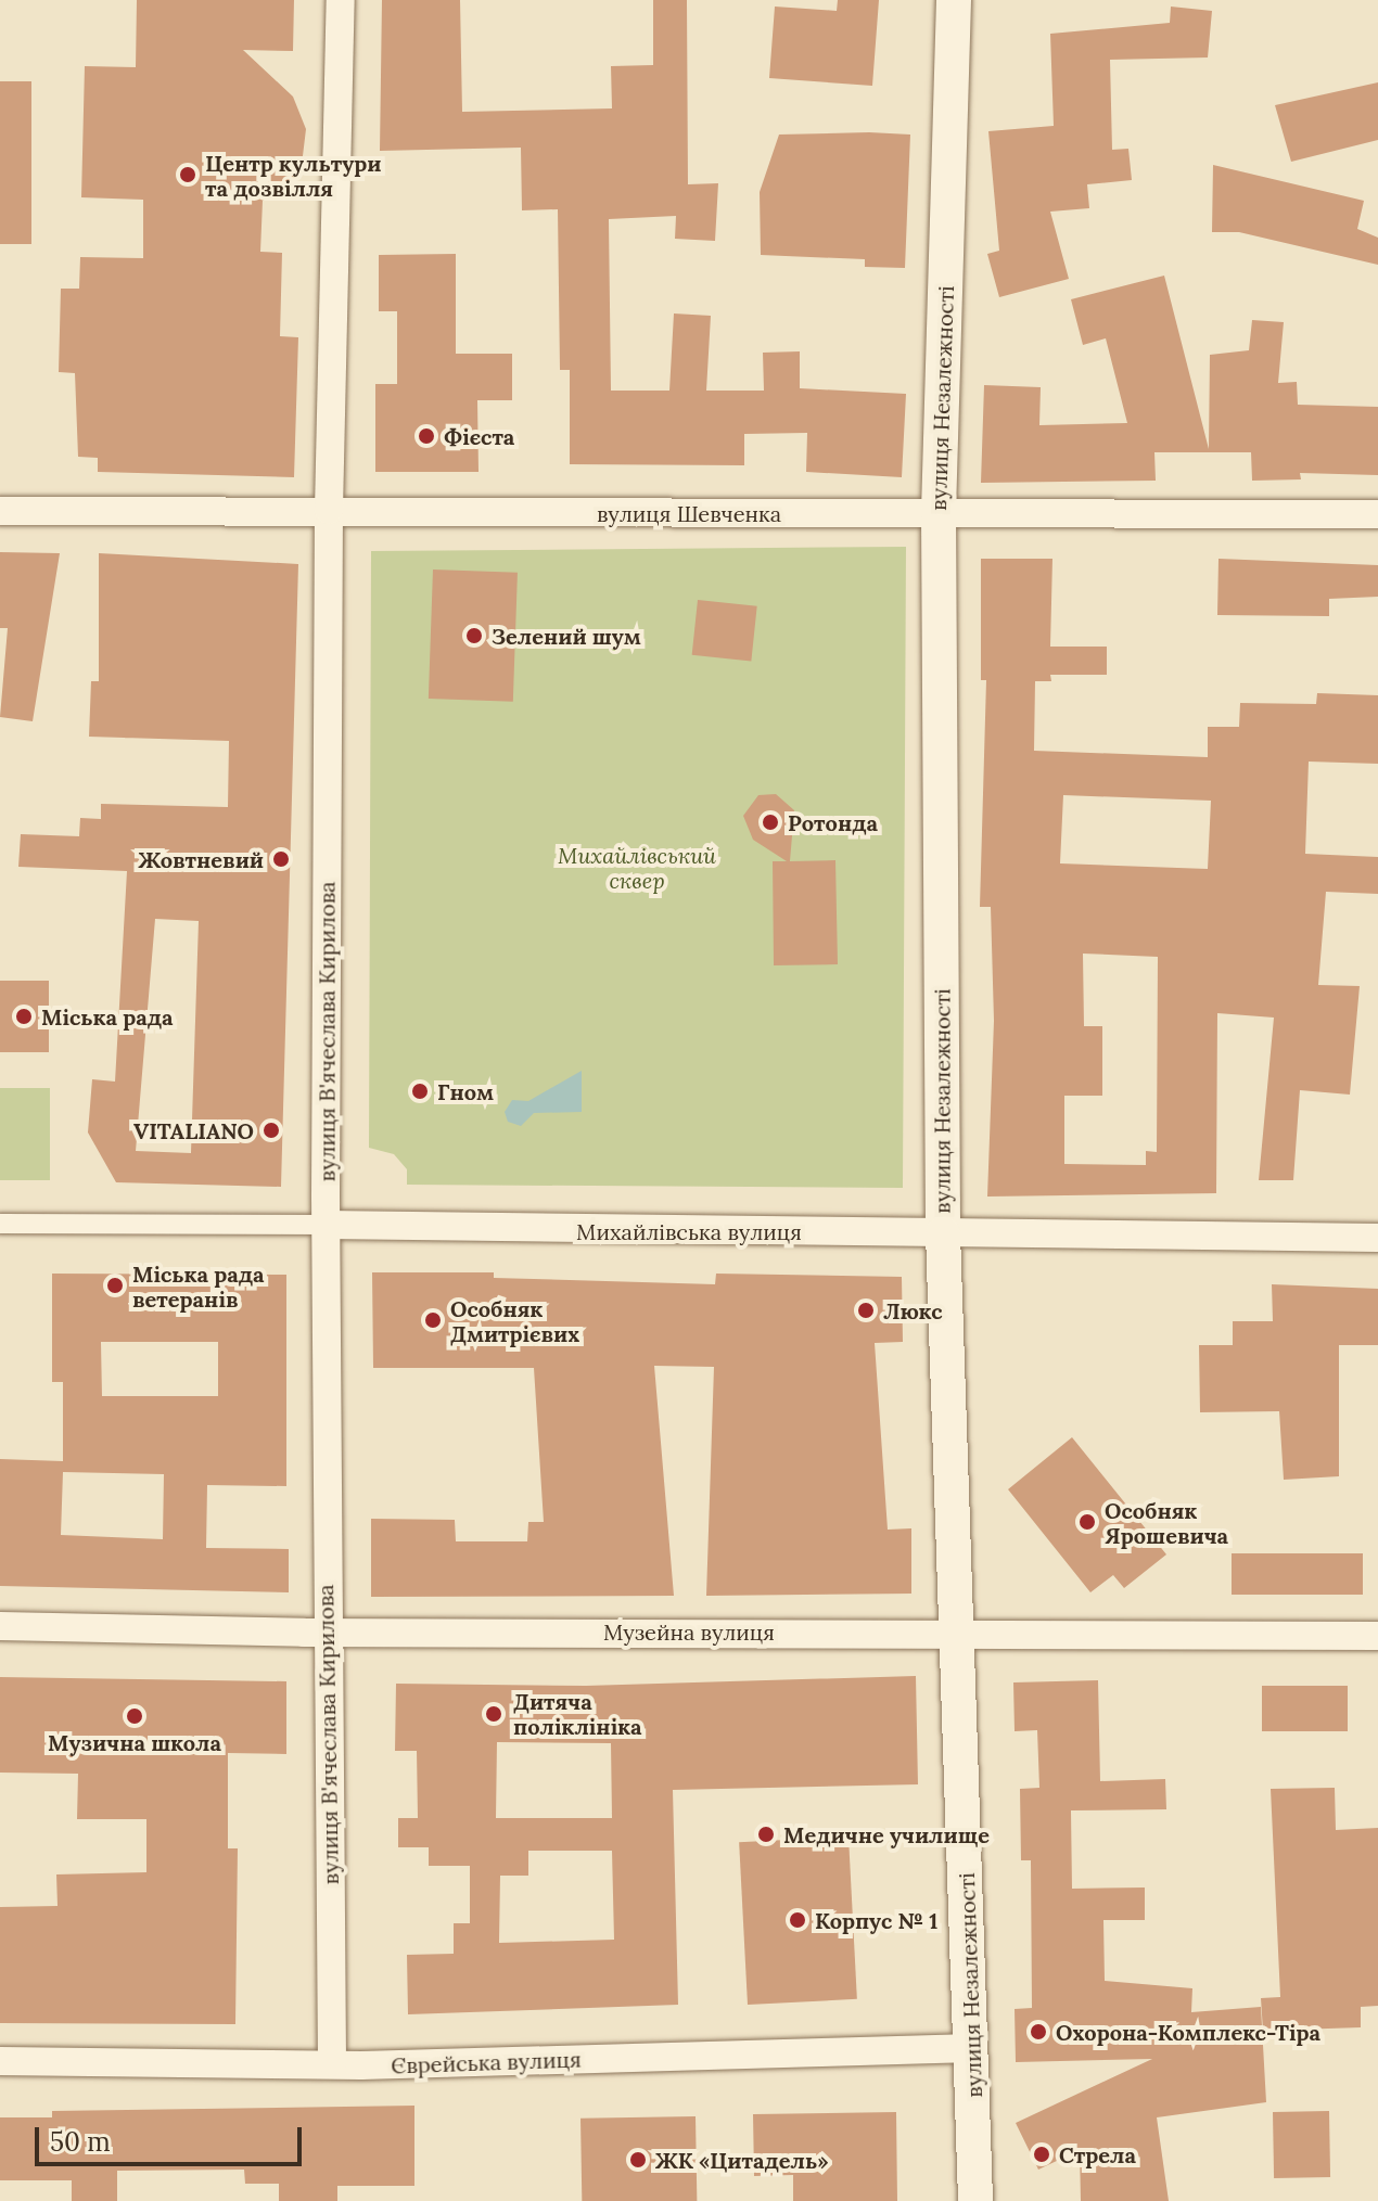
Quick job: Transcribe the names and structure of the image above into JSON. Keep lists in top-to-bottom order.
{
  "streets": {
    "street": [
      "вулиця Незалежності",
      "вулиця Шевченка",
      "вулиця В'ячеслава Кирилова",
      "Михайлівська вулиця",
      "Музейна вулиця",
      "Єврейська вулиця"
    ]
  },
  "crossings": [
    ["вулиця Незалежності", "вулиця Шевченка"],
    ["вулиця Незалежності", "Михайлівська вулиця"],
    ["вулиця Незалежності", "Музейна вулиця"],
    ["вулиця Незалежності", "Єврейська вулиця"],
    ["вулиця Шевченка", "вулиця В'ячеслава Кирилова"],
    ["вулиця В'ячеслава Кирилова", "Михайлівська вулиця"],
    ["вулиця В'ячеслава Кирилова", "Музейна вулиця"],
    ["вулиця В'ячеслава Кирилова", "Єврейська вулиця"]
  ],
  "parks": ["Михайлівський сквер"],
  "places": [
    "Центр культури та дозвілля",
    "Фієста",
    "Зелений шум",
    "Ротонда",
    "Жовтневий",
    "Міська рада",
    "Гном",
    "VITALIANO",
    "Міська рада ветеранів",
    "Люкс",
    "Особняк Дмитрієвих",
    "Особняк Ярошевича",
    "Дитяча поліклініка",
    "Музична школа",
    "Медичне училище",
    "Корпус № 1",
    "Охорона-Комплекс-Тіра",
    "Стрела",
    "ЖК «Цитадель»"
  ],
  "scale_bar": "50 m"
}
